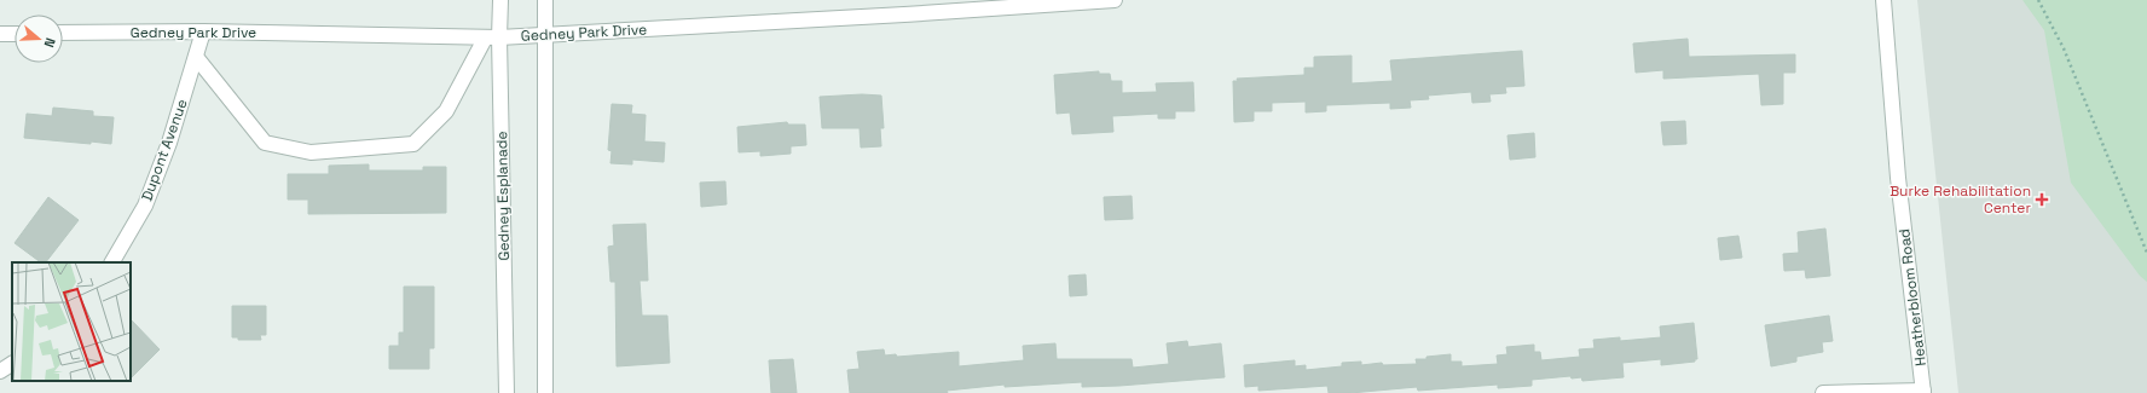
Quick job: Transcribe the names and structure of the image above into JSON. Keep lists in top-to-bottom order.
{
  "streets": {
    "street": [
      "Gedney Park Drive",
      "Dupont Avenue",
      "Gedney Esplanade",
      "Heatherbloom Road"
    ]
  },
  "crossings": [
    ["Gedney Park Drive", "Dupont Avenue"],
    ["Gedney Park Drive", "Gedney Esplanade"]
  ],
  "places": {
    "health": ["Burke Rehabilitation Center"]
  },
  "north": "right"
}
